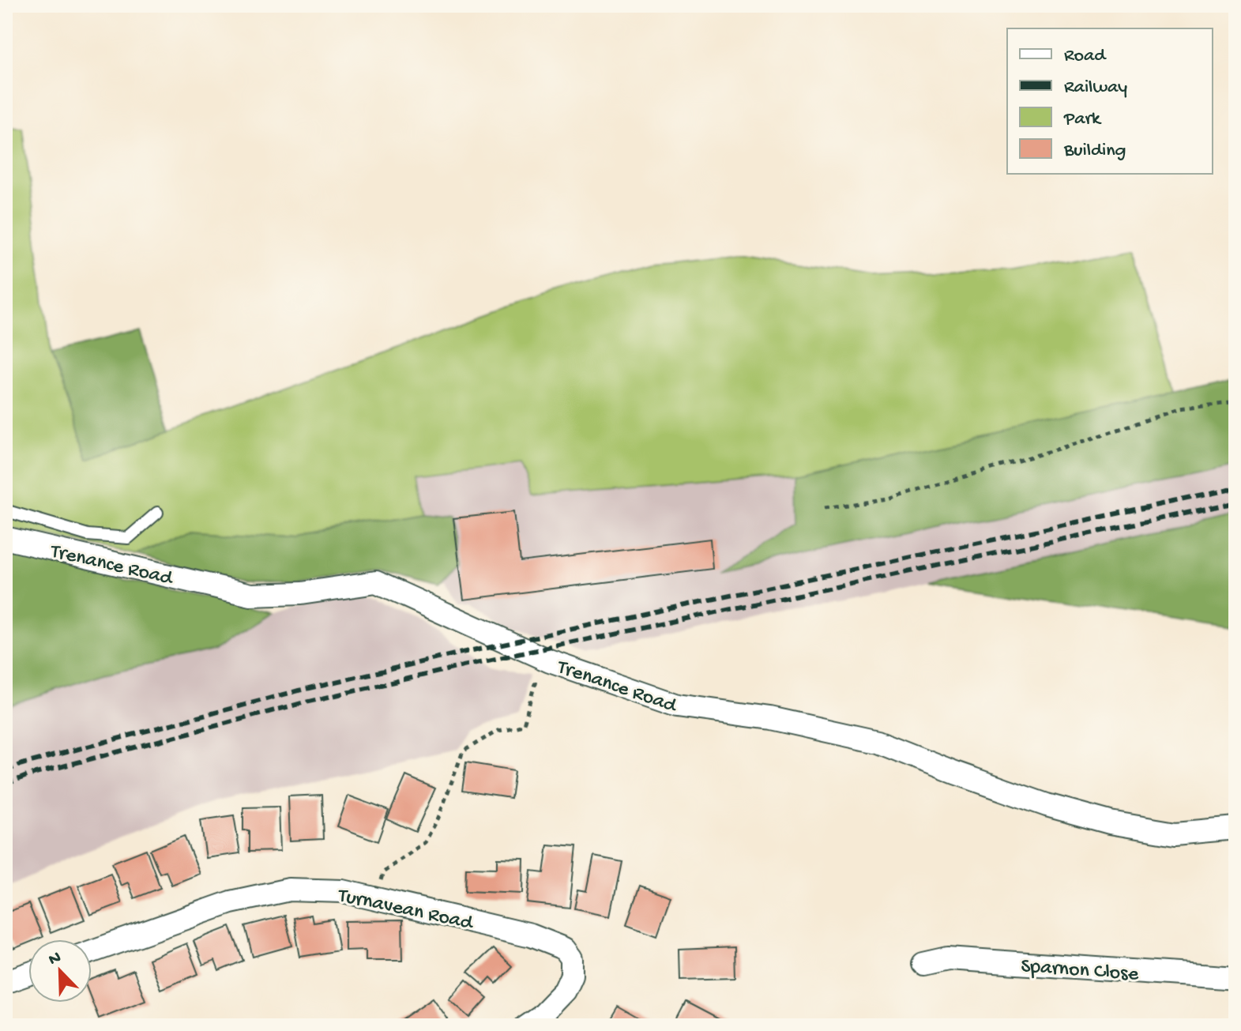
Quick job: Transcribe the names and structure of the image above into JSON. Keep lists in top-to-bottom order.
{
  "streets": {
    "street": ["Trenance Road", "Turnavean Road", "Sparnon Close"]
  },
  "legend": [
    "Road",
    "Railway",
    "Park",
    "Building"
  ],
  "north": "top left"
}
